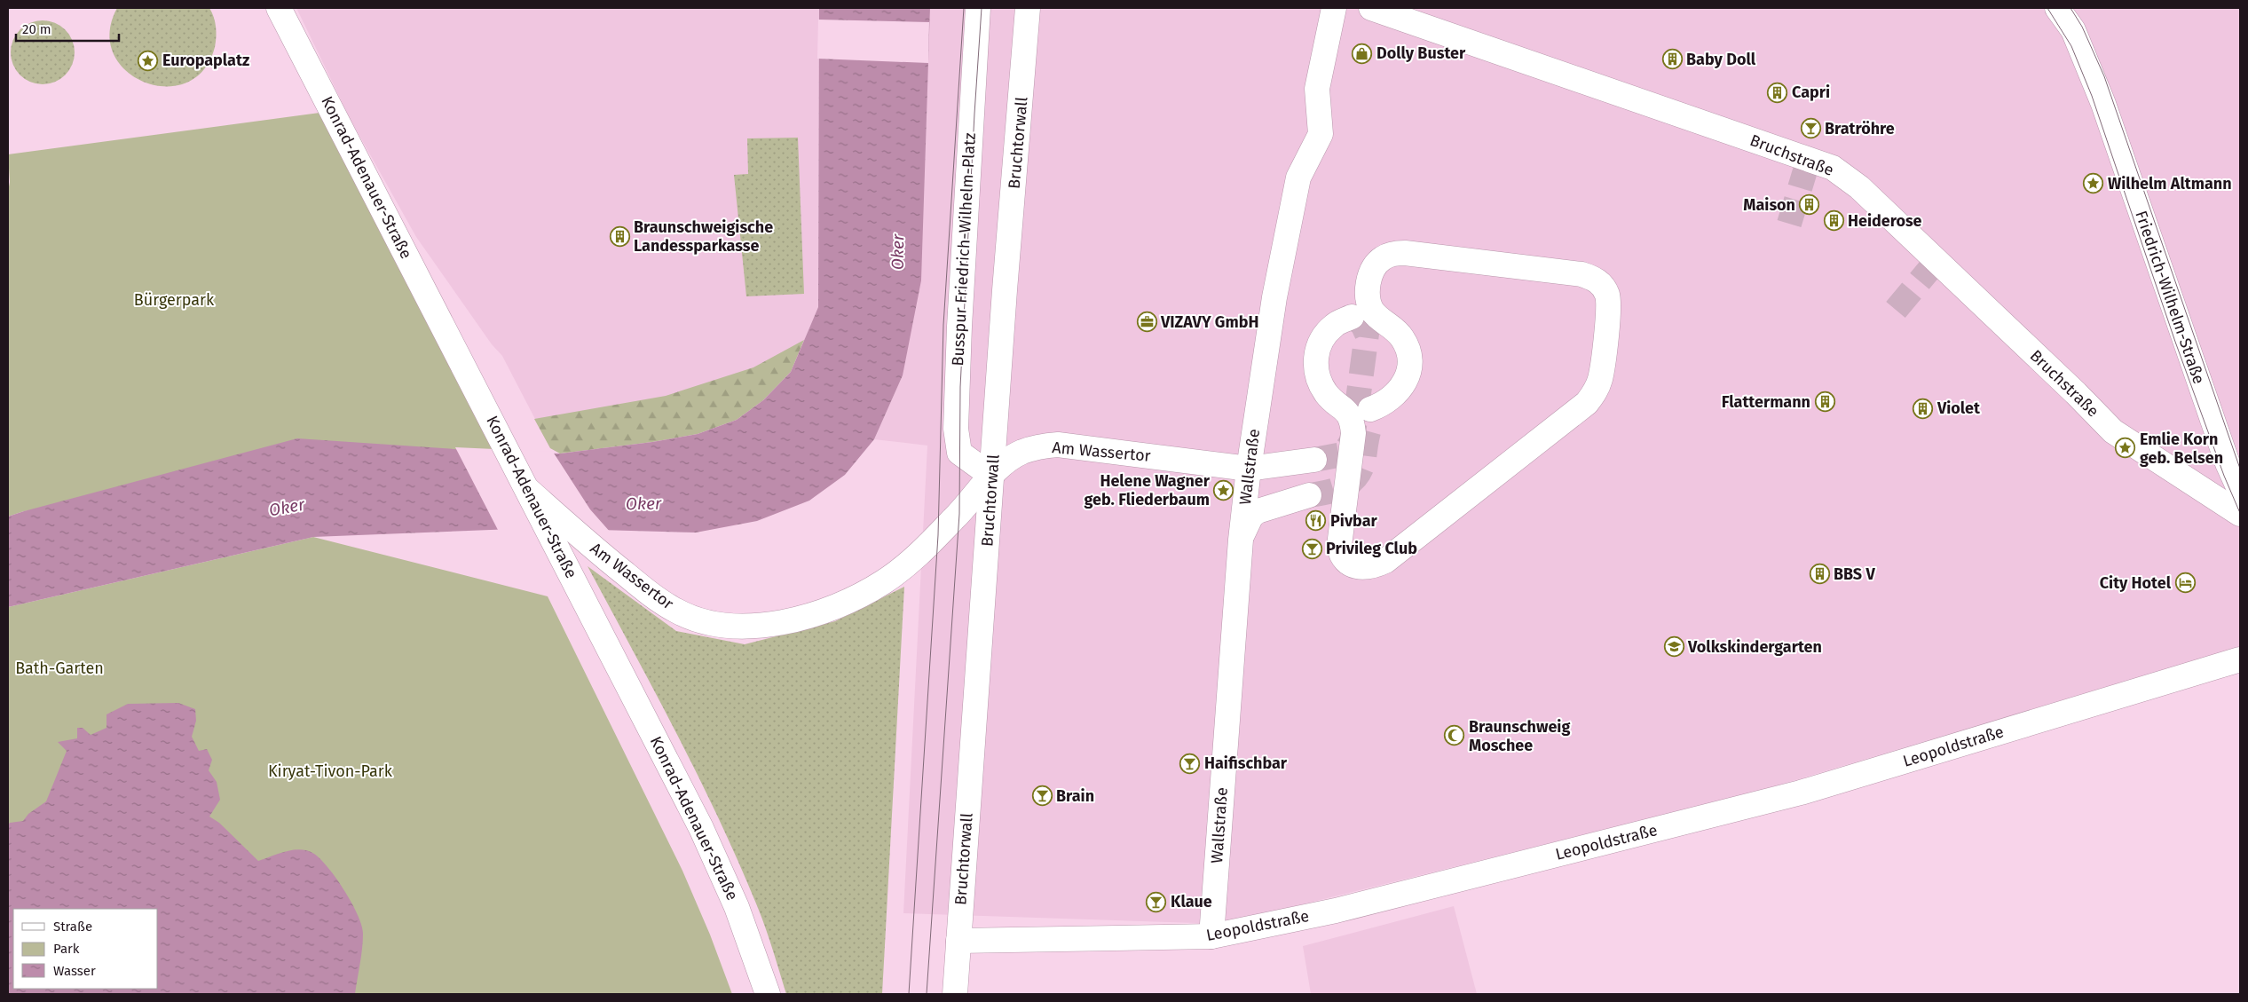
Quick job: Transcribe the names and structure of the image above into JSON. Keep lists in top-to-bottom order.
{
  "streets": {
    "street": [
      "Bruchtorwall",
      "Bruchstraße",
      "Konrad-Adenauer-Straße",
      "Busspur Friedrich-Wilhelm-Platz",
      "Friedrich-Wilhelm-Straße",
      "Am Wassertor",
      "Wallstraße",
      "Leopoldstraße"
    ]
  },
  "crossings": [
    ["Bruchtorwall", "Busspur Friedrich-Wilhelm-Platz"],
    ["Bruchtorwall", "Am Wassertor"],
    ["Bruchtorwall", "Leopoldstraße"],
    ["Konrad-Adenauer-Straße", "Am Wassertor"],
    ["Busspur Friedrich-Wilhelm-Platz", "Am Wassertor"],
    ["Am Wassertor", "Wallstraße"],
    ["Wallstraße", "Leopoldstraße"]
  ],
  "water": ["Oker"],
  "parks": ["Bürgerpark", "Bath-Garten", "Kiryat-Tivon-Park"],
  "places": {
    "shop": ["Dolly Buster"],
    "building": [
      "Baby Doll",
      "Capri",
      "Maison",
      "Heiderose",
      "Braunschweigische Landessparkasse",
      "Flattermann",
      "Violet",
      "BBS V"
    ],
    "place": [
      "Europaplatz",
      "Wilhelm Altmann",
      "Emlie Korn geb. Belsen",
      "Helene Wagner geb. Fliederbaum"
    ],
    "bar": [
      "Bratröhre",
      "Privileg Club",
      "Haifischbar",
      "Brain",
      "Klaue"
    ],
    "office": ["VIZAVY GmbH"],
    "restaurant": ["Pivbar"],
    "hotel": ["City Hotel"],
    "school or university": ["Volkskindergarten"],
    "mosque": ["Braunschweig Moschee"]
  },
  "legend": ["Straße", "Park", "Wasser"],
  "scale_bar": "20 m"
}
